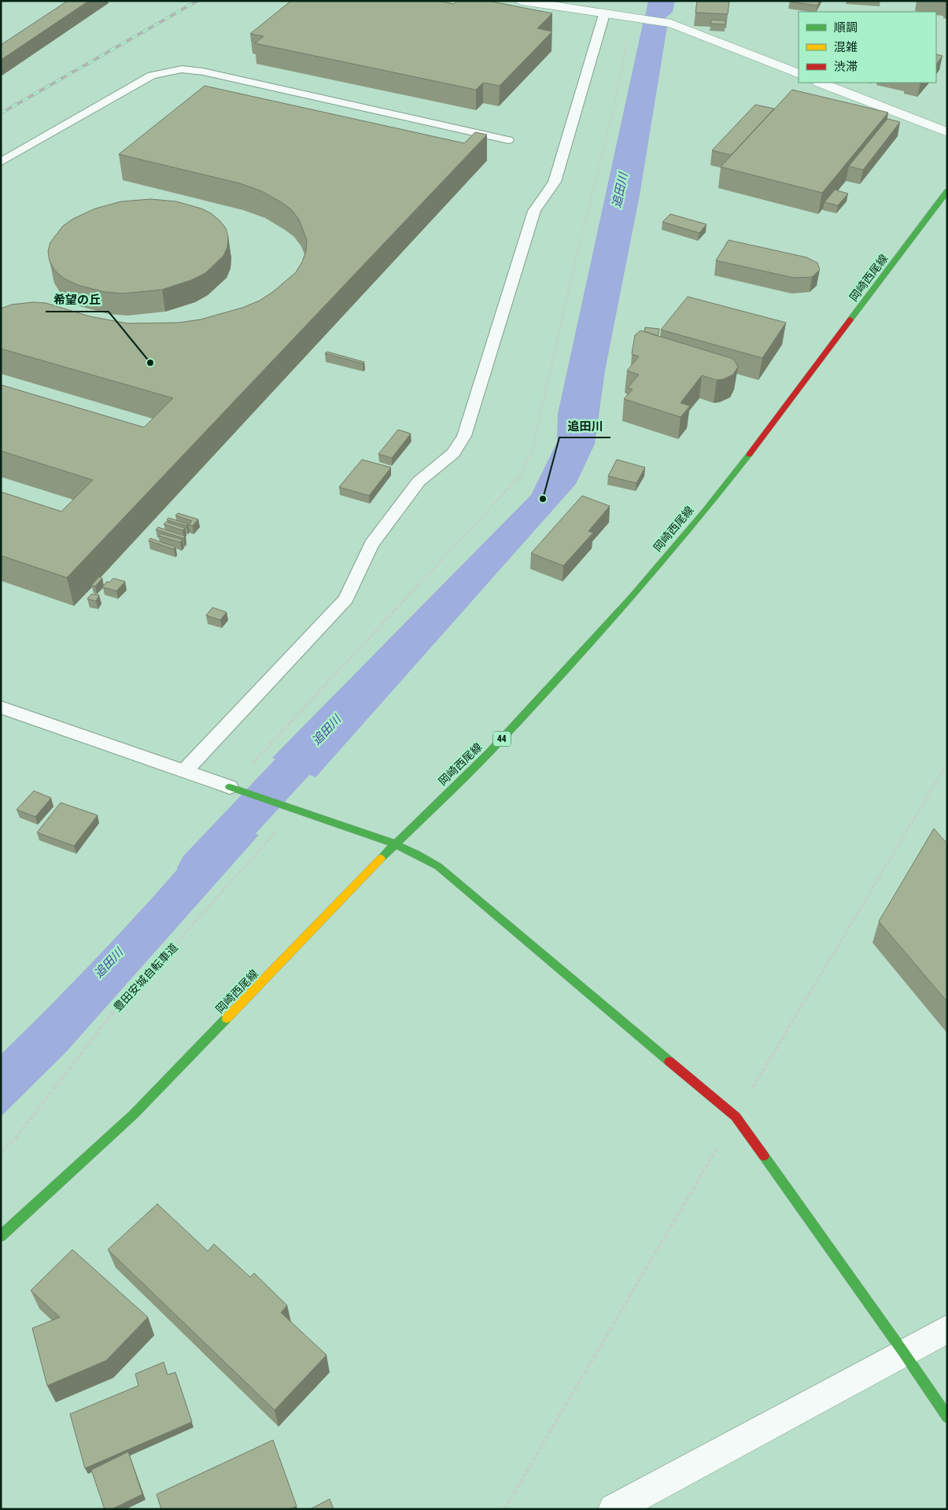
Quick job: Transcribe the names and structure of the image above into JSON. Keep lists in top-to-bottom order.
{
  "streets": {
    "main road": ["岡崎西尾線", "44"],
    "path": ["豊田安城自転車道"]
  },
  "water": ["追田川"],
  "places": ["希望の丘", "追田川"],
  "legend": ["順調", "混雑", "渋滞"]
}
